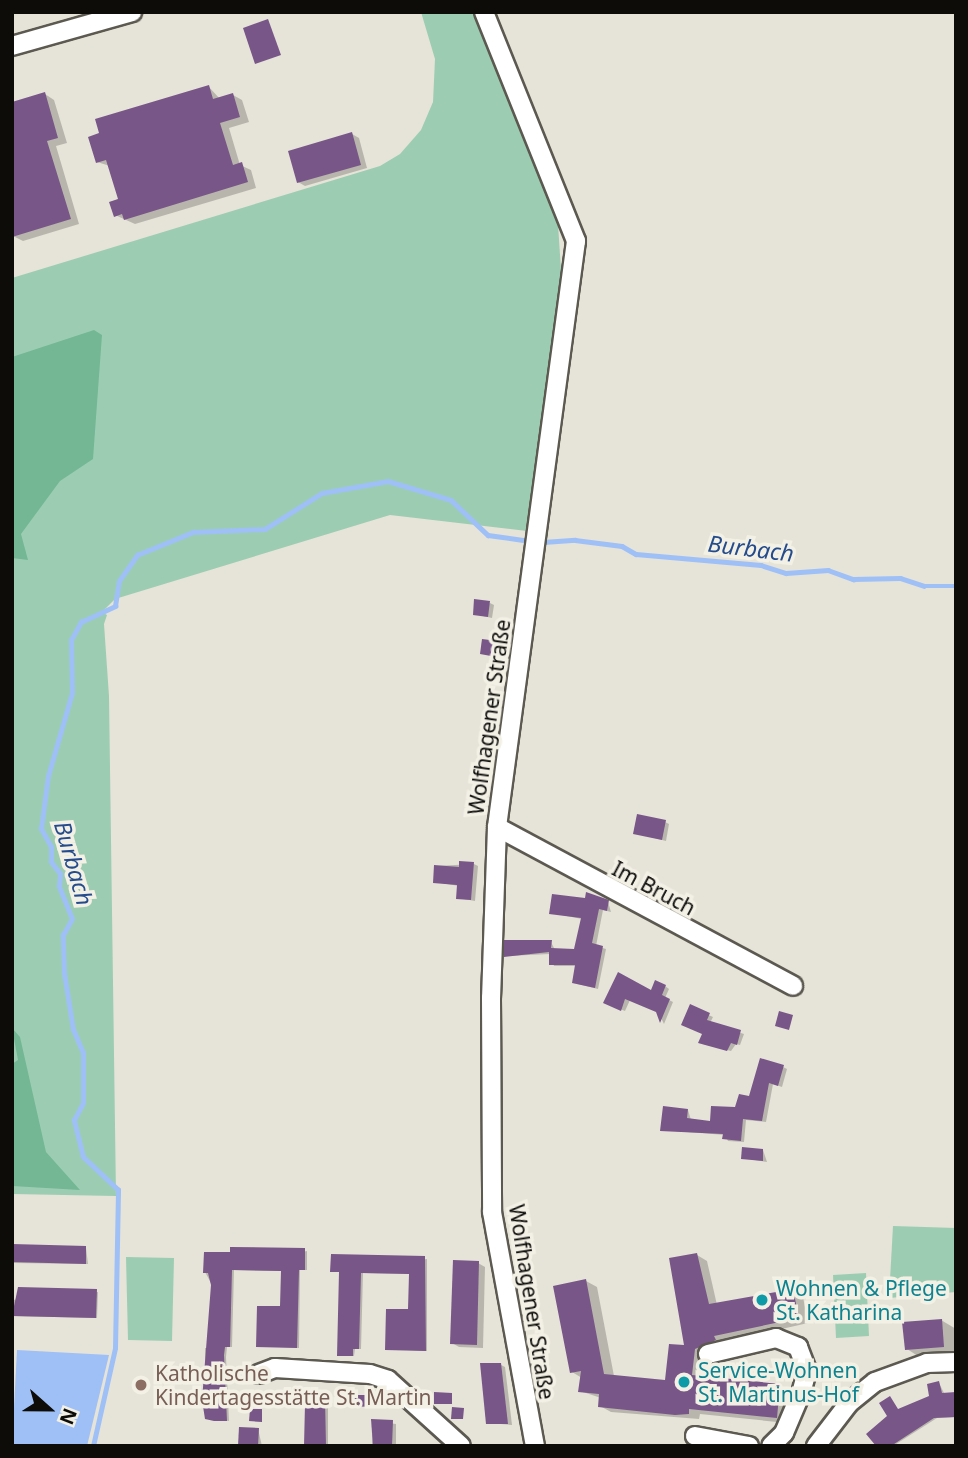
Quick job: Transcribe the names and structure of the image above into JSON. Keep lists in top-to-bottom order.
{
  "streets": {
    "street": ["Wolfhagener Straße", "Im Bruch"]
  },
  "crossings": [
    ["Wolfhagener Straße", "Im Bruch"]
  ],
  "water": ["Burbach"],
  "places": ["Wohnen & Pflege St. Katharina", "Service-Wohnen St. Martinus-Hof", "Katholische Kindertagesstätte St. Martin"],
  "north": "right"
}
